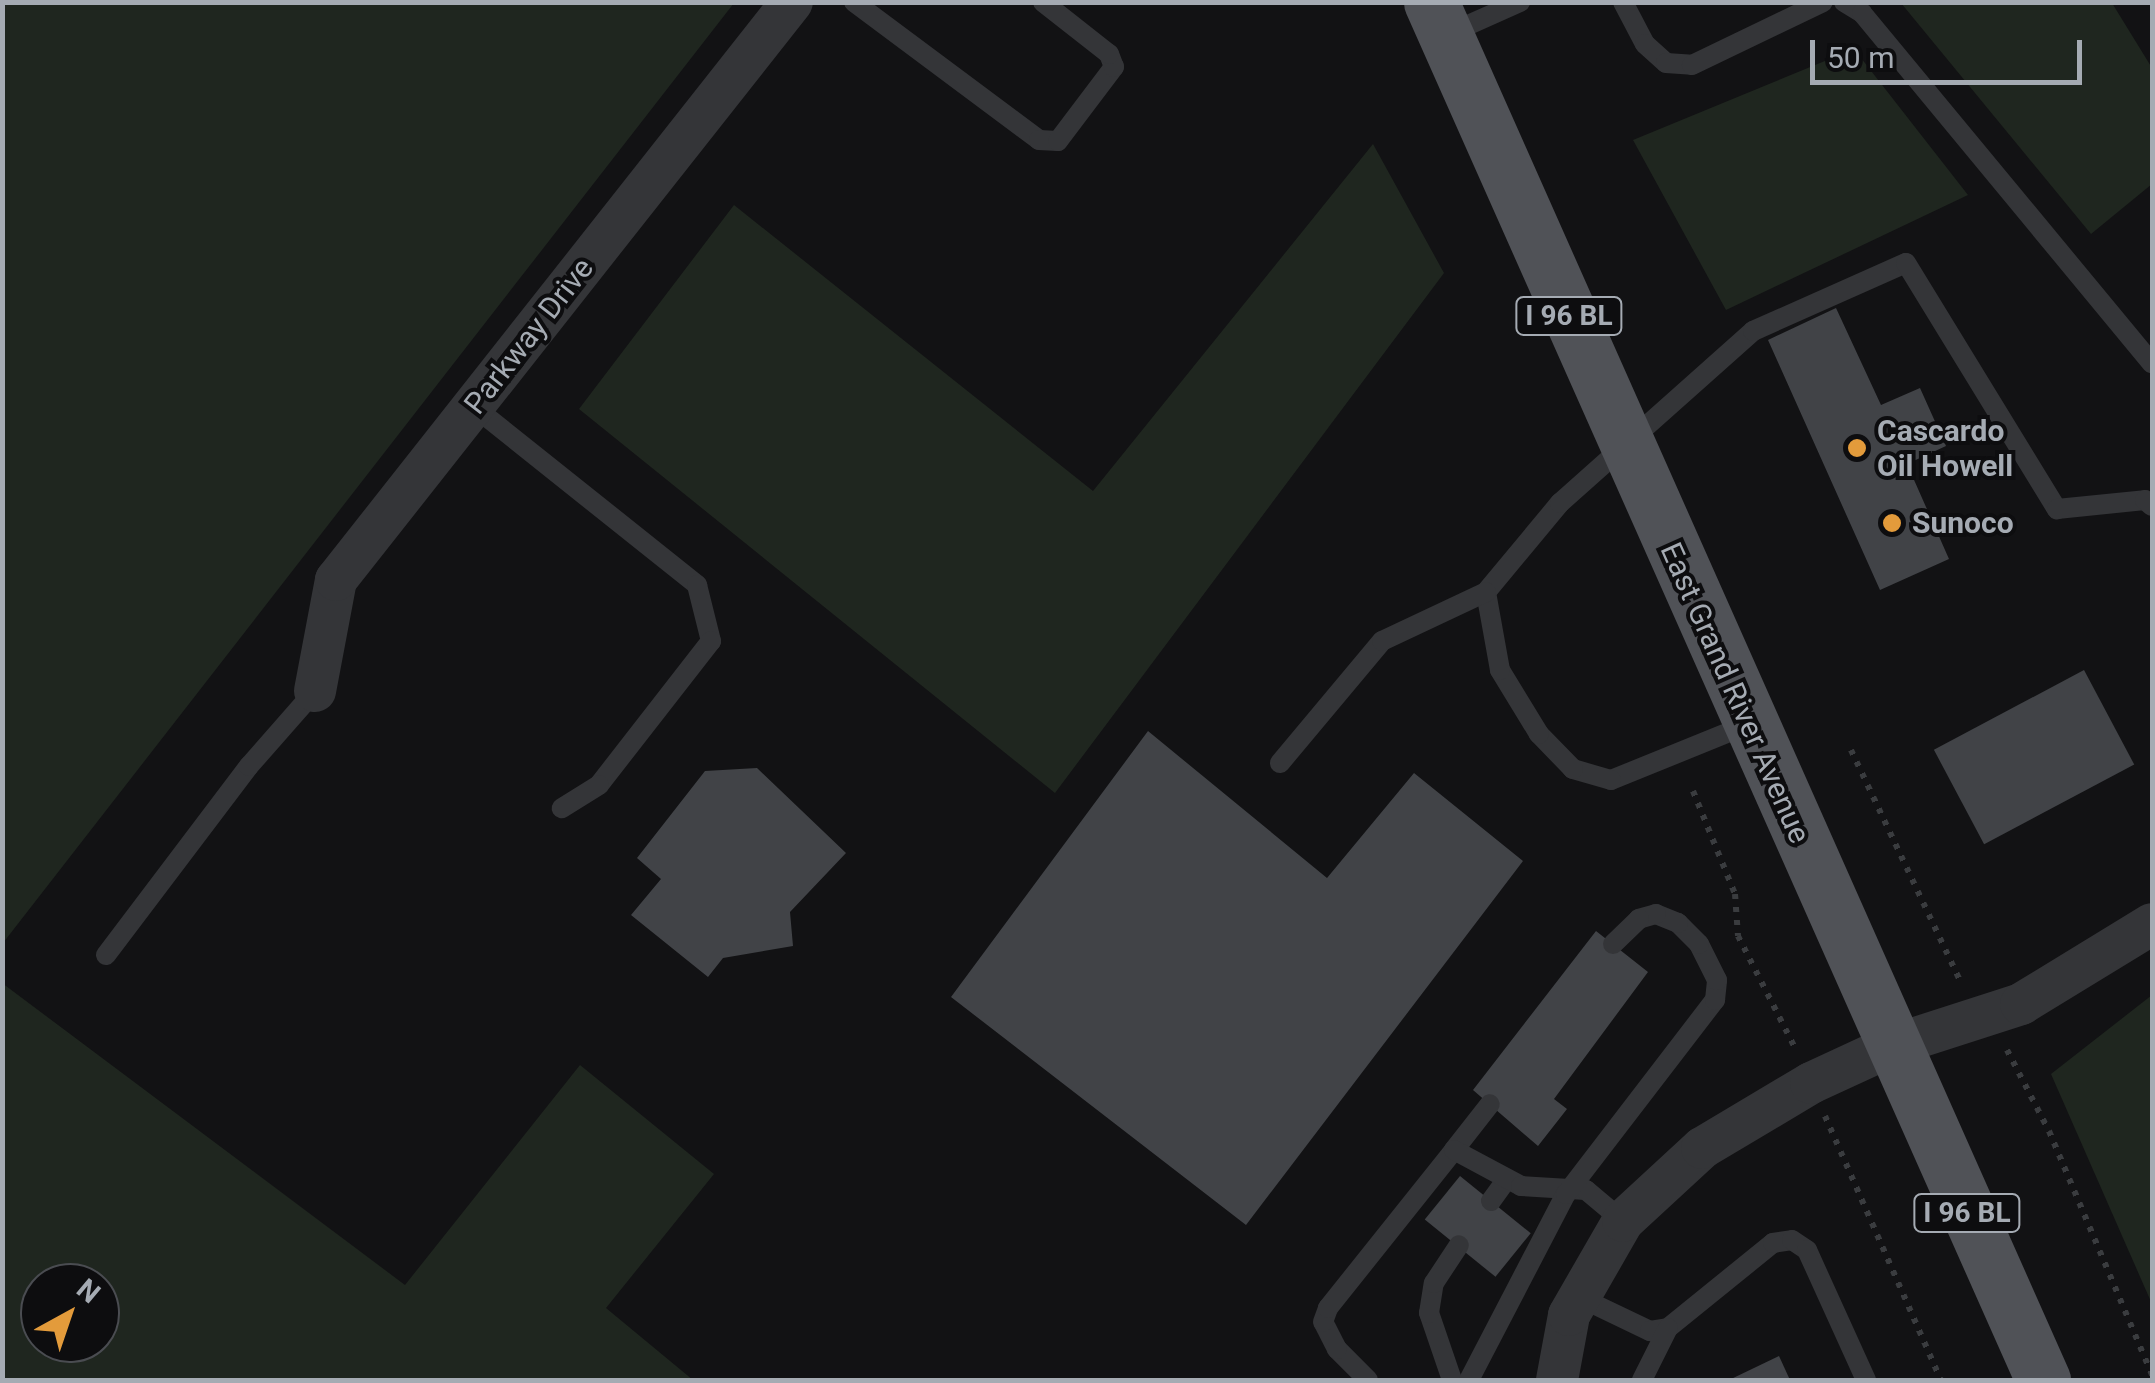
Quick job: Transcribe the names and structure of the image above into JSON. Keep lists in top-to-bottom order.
{
  "streets": {
    "main road": ["I 96 BL", "East Grand River Avenue"],
    "street": ["Parkway Drive"]
  },
  "places": ["Cascardo Oil Howell", "Sunoco"],
  "scale_bar": "50 m",
  "north": "top right"
}
